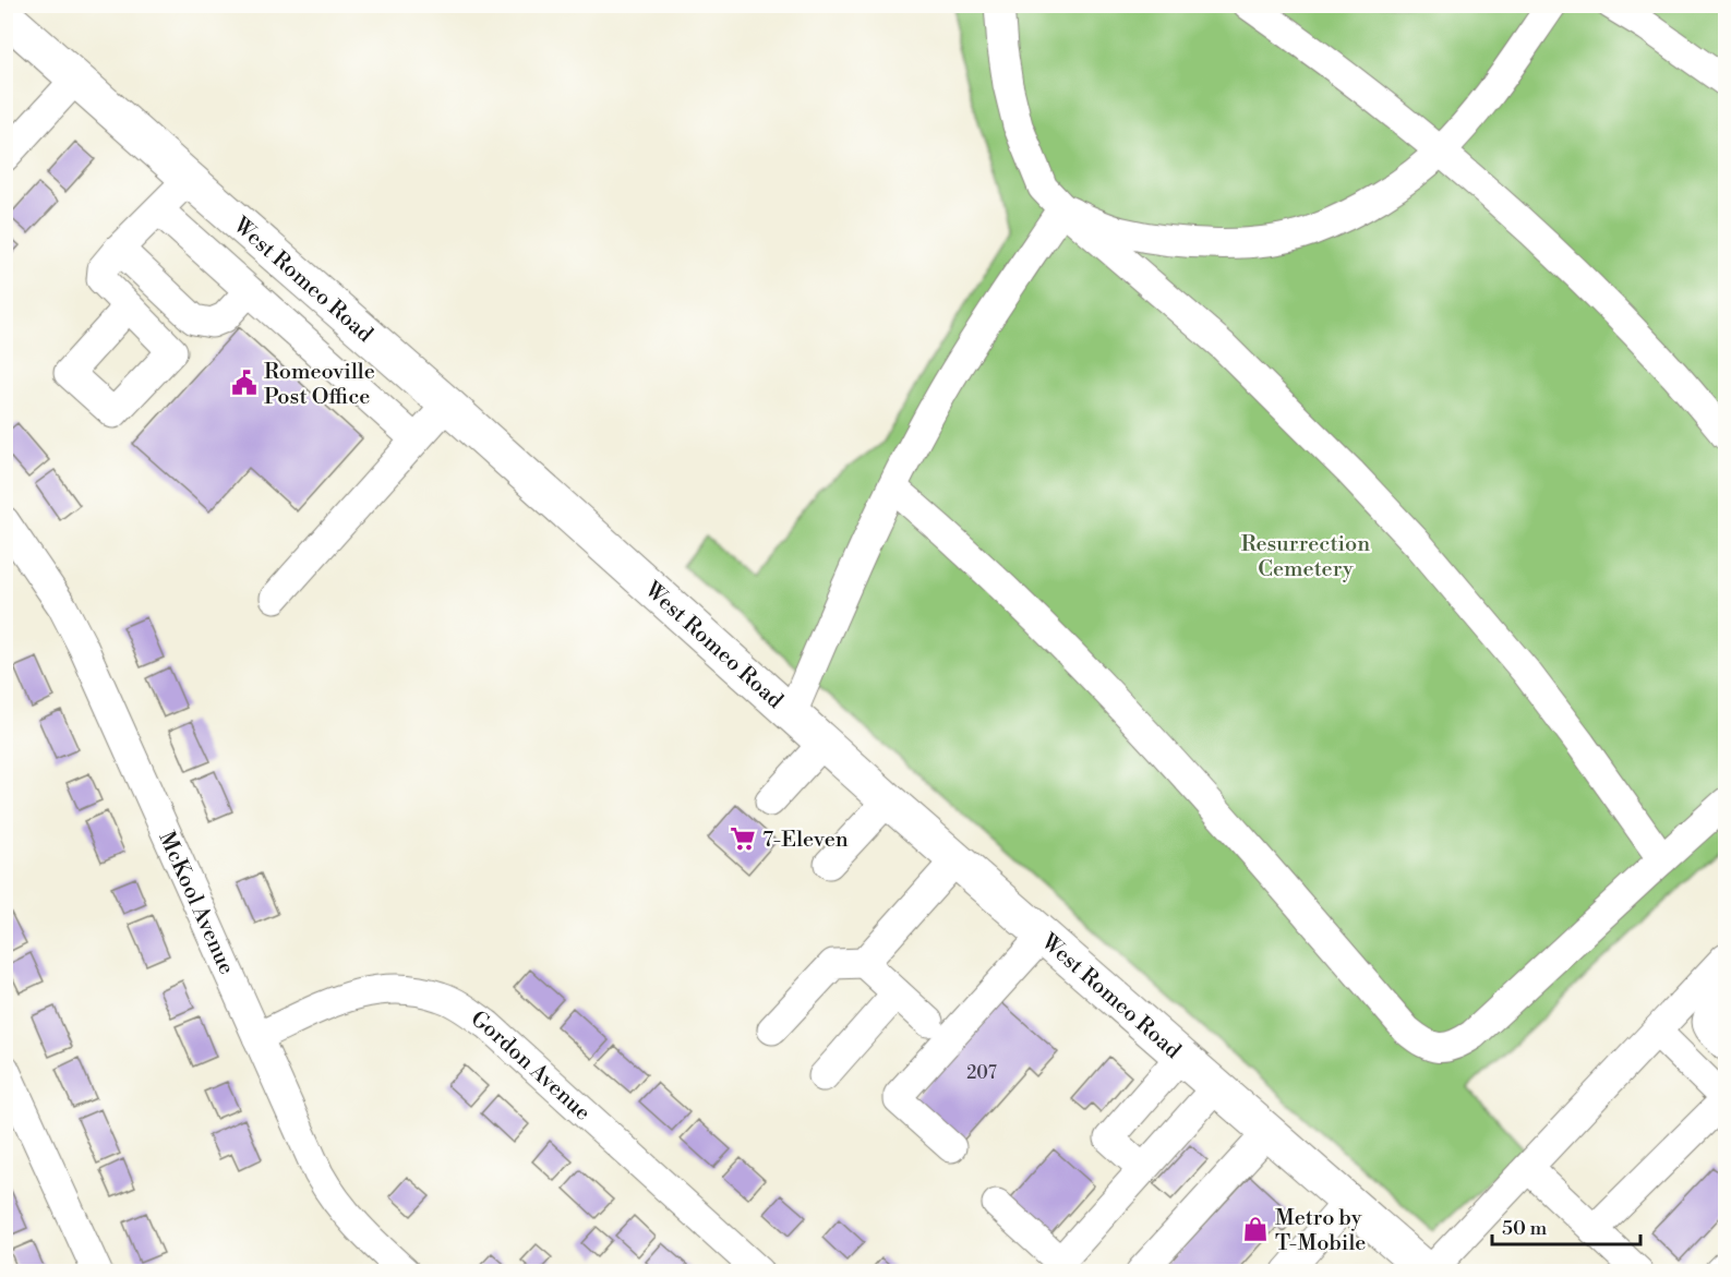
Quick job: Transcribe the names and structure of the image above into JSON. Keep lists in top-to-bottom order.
{
  "streets": {
    "main road": ["West Romeo Road"],
    "street": ["McKool Avenue", "Gordon Avenue"]
  },
  "crossings": [
    ["McKool Avenue", "Gordon Avenue"]
  ],
  "parks": ["Resurrection Cemetery"],
  "places": {
    "public building": ["Romeoville Post Office"],
    "supermarket": ["7-Eleven"],
    "shop": ["Metro by T-Mobile"]
  },
  "house_numbers": ["207"],
  "scale_bar": "50 m"
}
